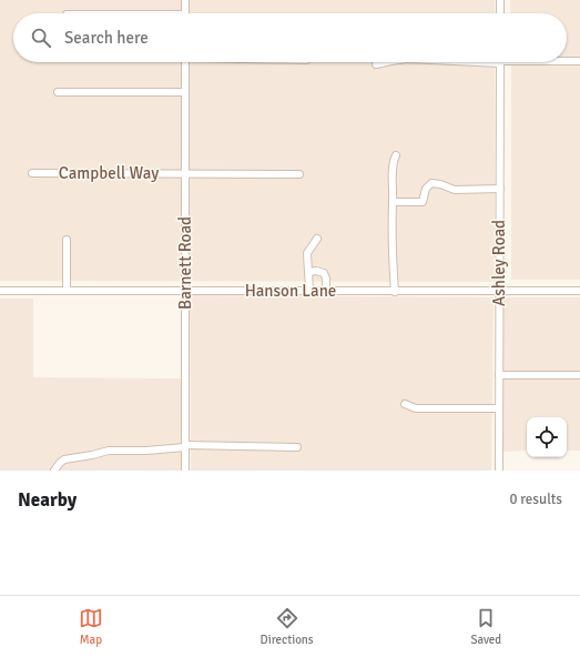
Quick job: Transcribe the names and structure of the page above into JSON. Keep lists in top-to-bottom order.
{
  "streets": {
    "street": [
      "Campbell Way",
      "Barnett Road",
      "Ashley Road",
      "Hanson Lane"
    ]
  },
  "crossings": [
    ["Campbell Way", "Barnett Road"],
    ["Barnett Road", "Hanson Lane"],
    ["Ashley Road", "Hanson Lane"]
  ],
  "page": {
    "search": "Search here",
    "heading": ["Nearby", "0 results"],
    "nav": ["Map", "Directions", "Saved"]
  }
}
